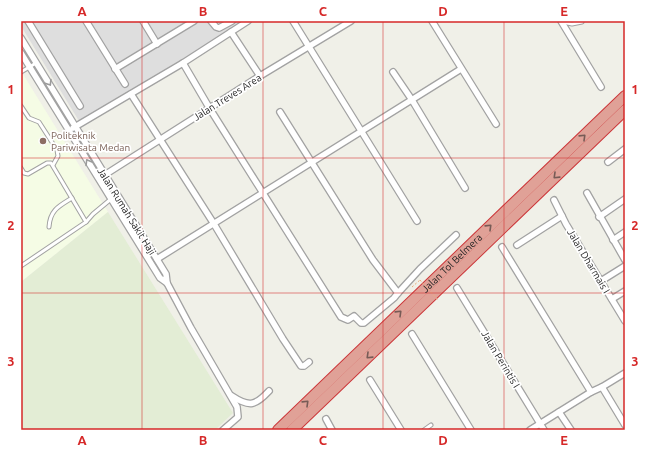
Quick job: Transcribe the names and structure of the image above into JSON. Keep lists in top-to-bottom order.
{
  "streets": {
    "highway": ["Jalan Tol Belmera"],
    "street": [
      "Jalan Treves Area",
      "Jalan Rumah Sakit Haji",
      "Jalan Dharmais I",
      "Jalan Perintis I"
    ]
  },
  "crossings": [
    ["Jalan Treves Area", "Jalan Rumah Sakit Haji"]
  ],
  "places": ["Politeknik Pariwisata Medan"],
  "grid": {
    "columns": [
      "A",
      "B",
      "C",
      "D",
      "E"
    ],
    "rows": ["1", "2", "3"]
  }
}
